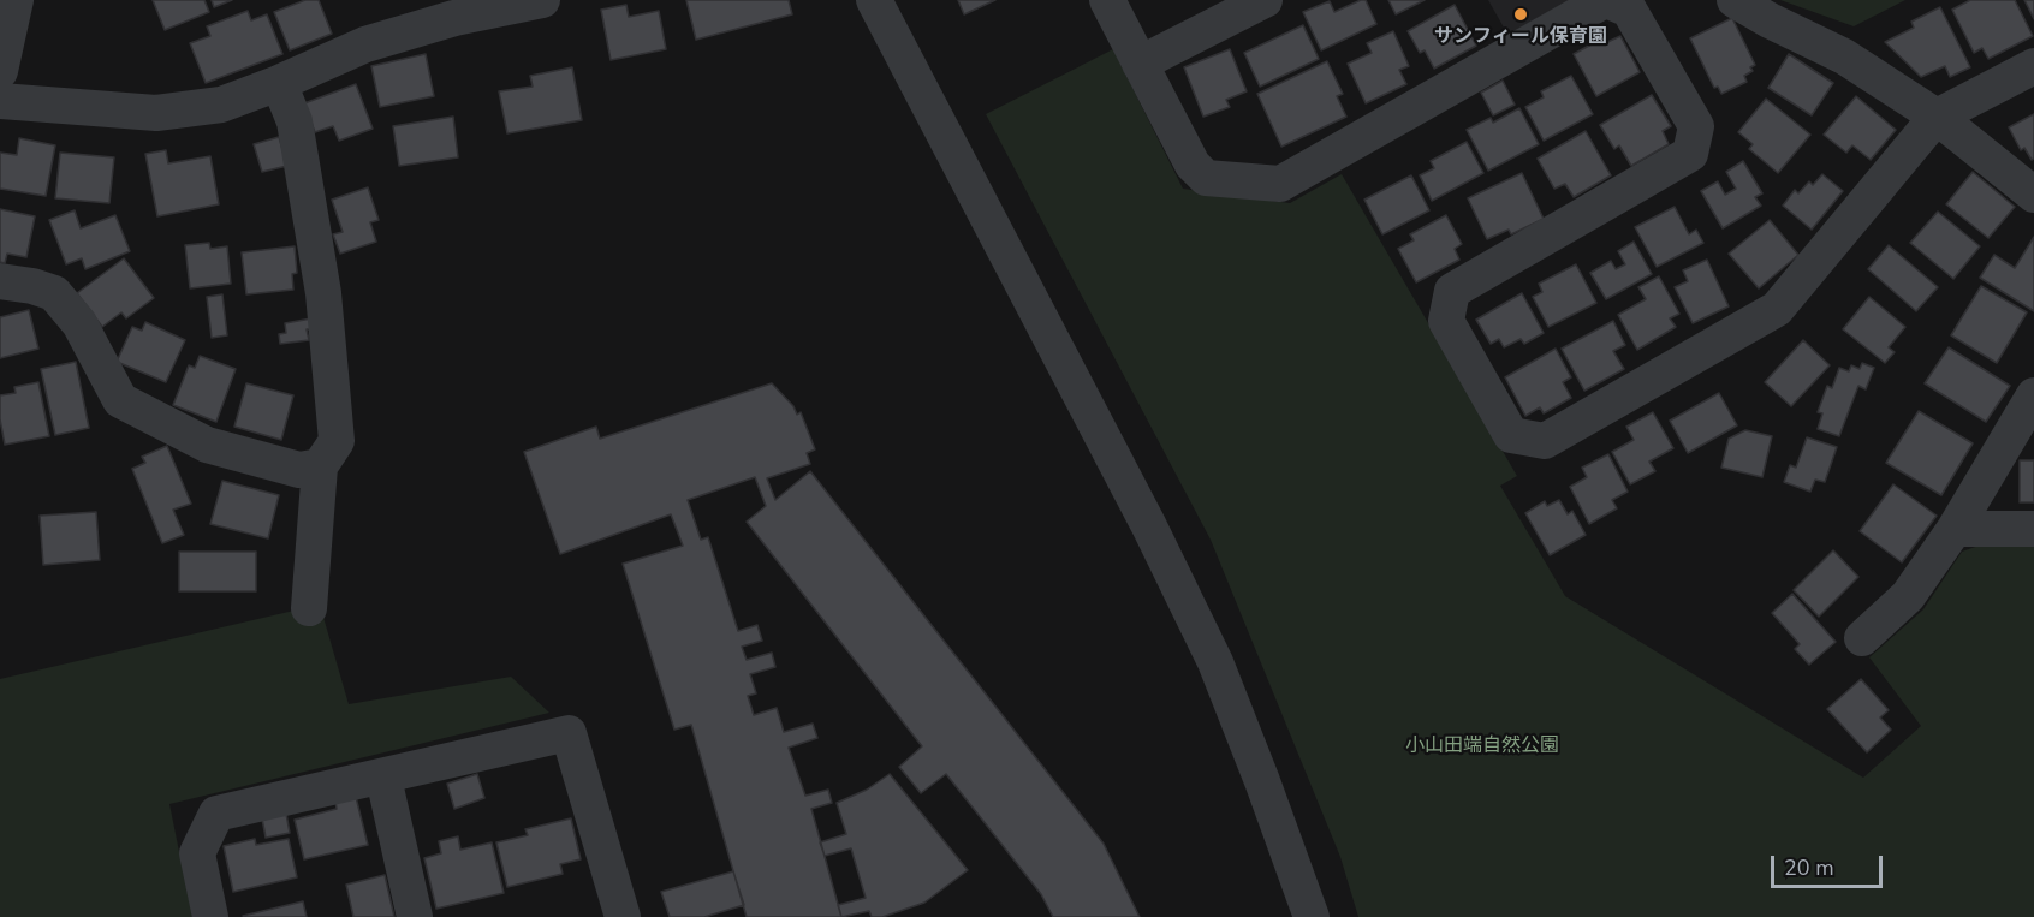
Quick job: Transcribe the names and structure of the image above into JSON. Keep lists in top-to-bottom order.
{
  "parks": ["小山田端自然公園"],
  "places": ["サンフィール保育園"],
  "scale_bar": "20 m"
}
